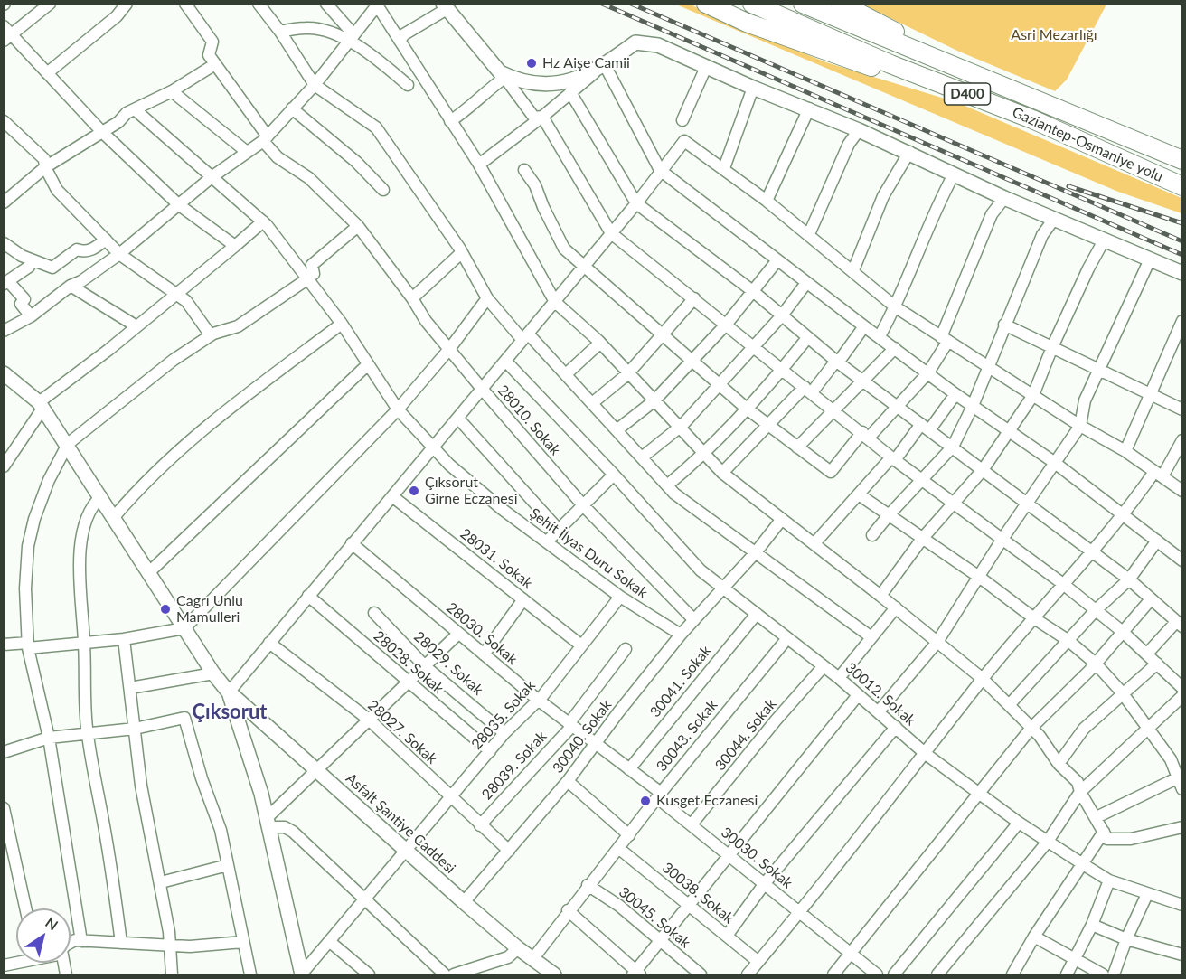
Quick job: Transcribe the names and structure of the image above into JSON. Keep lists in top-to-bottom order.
{
  "streets": {
    "highway": ["D400", "Gaziantep-Osmaniye yolu"],
    "street": [
      "28010. Sokak",
      "Şehit İlyas Duru Sokak",
      "28031. Sokak",
      "28030. Sokak",
      "28028. Sokak",
      "28029. Sokak",
      "30041. Sokak",
      "30012. Sokak",
      "28035. Sokak",
      "28027. Sokak",
      "30044. Sokak",
      "30043. Sokak",
      "30040. Sokak",
      "28039. Sokak",
      "Asfalt Şantiye Caddesi",
      "30030. Sokak",
      "30038. Sokak",
      "30045. Sokak"
    ]
  },
  "crossings": [
    ["28010. Sokak", "30040. Sokak"],
    ["Şehit İlyas Duru Sokak", "28035. Sokak"],
    ["Şehit İlyas Duru Sokak", "30040. Sokak"],
    ["28031. Sokak", "28035. Sokak"],
    ["28030. Sokak", "28035. Sokak"],
    ["28030. Sokak", "30040. Sokak"],
    ["28030. Sokak", "28039. Sokak"],
    ["28030. Sokak", "30030. Sokak"],
    ["28028. Sokak", "28035. Sokak"],
    ["28029. Sokak", "28035. Sokak"],
    ["30041. Sokak", "30012. Sokak"],
    ["30041. Sokak", "30030. Sokak"],
    ["30012. Sokak", "30044. Sokak"],
    ["30012. Sokak", "30043. Sokak"],
    ["30012. Sokak", "30040. Sokak"],
    ["28035. Sokak", "28027. Sokak"],
    ["28035. Sokak", "Asfalt Şantiye Caddesi"],
    ["28027. Sokak", "30040. Sokak"],
    ["28027. Sokak", "28039. Sokak"],
    ["30044. Sokak", "30030. Sokak"],
    ["30043. Sokak", "Asfalt Şantiye Caddesi"],
    ["30043. Sokak", "30030. Sokak"],
    ["30043. Sokak", "30038. Sokak"],
    ["30043. Sokak", "30045. Sokak"],
    ["30040. Sokak", "Asfalt Şantiye Caddesi"],
    ["30040. Sokak", "30030. Sokak"]
  ],
  "districts": ["Çıksorut"],
  "parks": ["Asri Mezarlığı"],
  "places": [
    "Hz Aişe Camii",
    "Çıksorut Girne Eczanesi",
    "Cagrı Unlu Mamulleri",
    "Kusget Eczanesi"
  ],
  "north": "top right"
}
